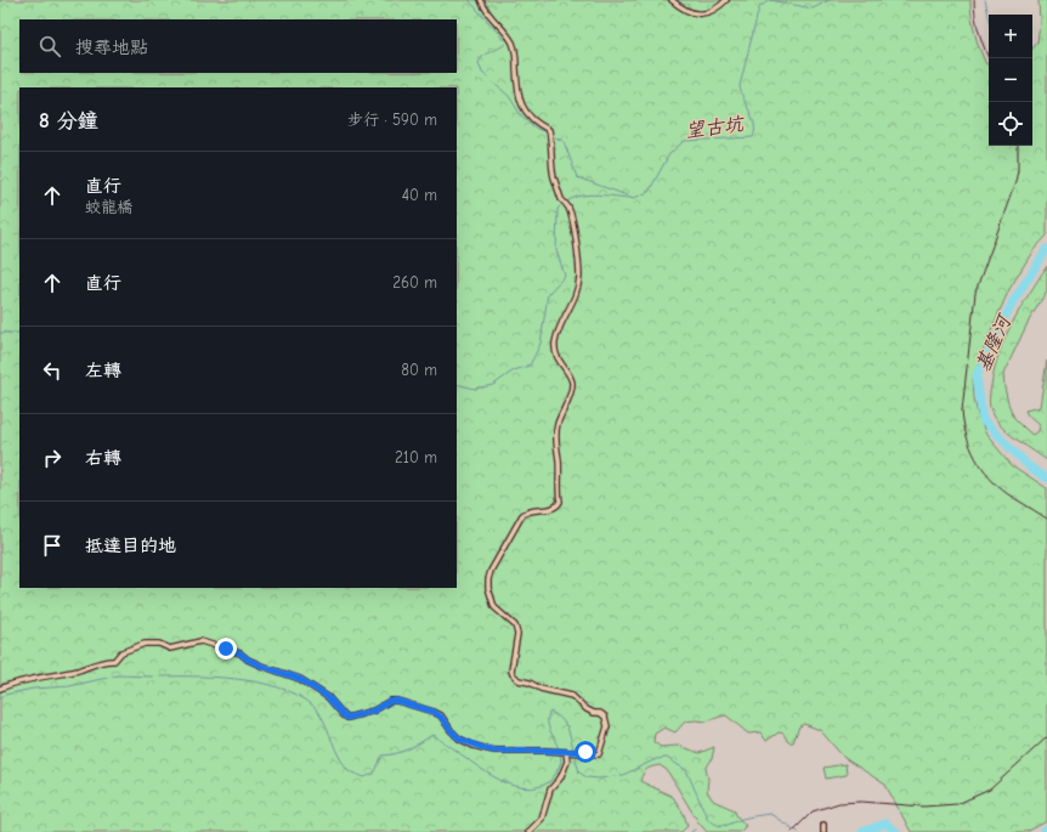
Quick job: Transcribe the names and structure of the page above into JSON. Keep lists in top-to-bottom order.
{
  "water": ["望古坑", "基隆河"],
  "page": {
    "map_buttons": ["+", "−"],
    "search": "搜尋地點",
    "heading": ["8 分鐘", "步行 · 590 m"],
    "list": [
      ["直行", "蛟龍橋", "40 m"],
      ["直行", "260 m"],
      ["左轉", "80 m"],
      ["右轉", "210 m"],
      "抵達目的地"
    ]
  }
}
